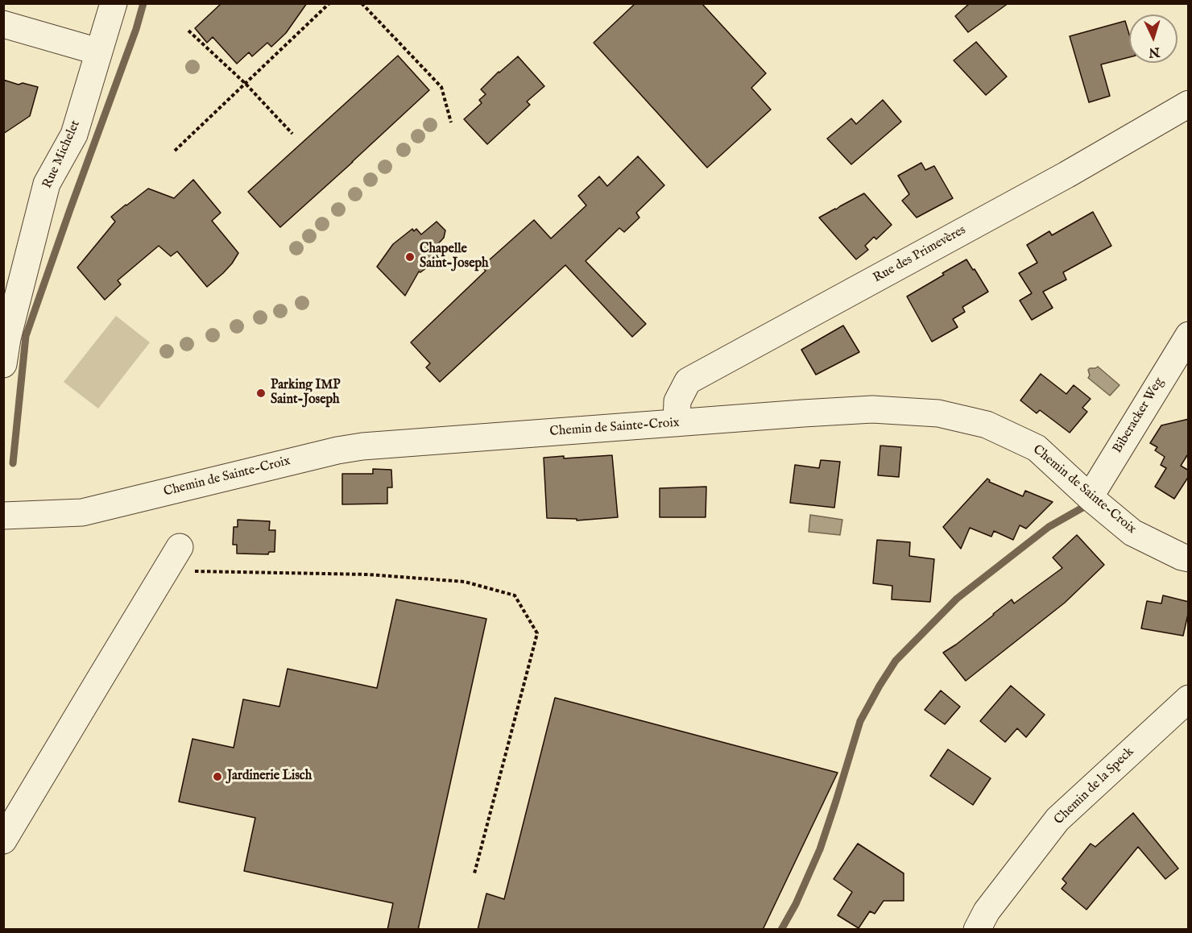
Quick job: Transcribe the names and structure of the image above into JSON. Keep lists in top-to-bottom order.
{
  "streets": {
    "street": [
      "Rue Michelet",
      "Rue des Primevères",
      "Biberacker Weg",
      "Chemin de Sainte-Croix",
      "Chemin de la Speck"
    ]
  },
  "crossings": [
    ["Rue des Primevères", "Chemin de Sainte-Croix"],
    ["Biberacker Weg", "Chemin de Sainte-Croix"]
  ],
  "places": ["Chapelle Saint-Joseph", "Parking IMP Saint-Joseph", "Jardinerie Lisch"],
  "north": "bottom"
}
